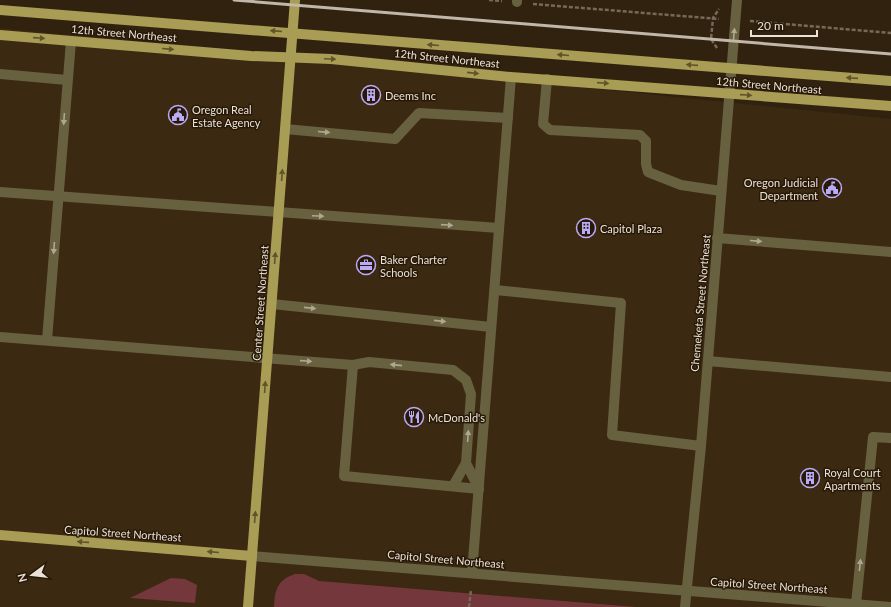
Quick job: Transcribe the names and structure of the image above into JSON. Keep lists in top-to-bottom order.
{
  "streets": {
    "main road": ["12th Street Northeast", "Center Street Northeast", "Capitol Street Northeast"],
    "street": ["Chemeketa Street Northeast"]
  },
  "crossings": [
    ["12th Street Northeast", "Center Street Northeast"],
    ["12th Street Northeast", "Chemeketa Street Northeast"],
    ["Center Street Northeast", "Capitol Street Northeast"],
    ["Chemeketa Street Northeast", "Capitol Street Northeast"]
  ],
  "one_way": ["Center Street Northeast"],
  "places": {
    "building": ["Deems Inc", "Capitol Plaza", "Royal Court Apartments"],
    "public building": ["Oregon Real Estate Agency", "Oregon Judicial Department"],
    "office": ["Baker Charter Schools"],
    "restaurant": ["McDonald's"]
  },
  "scale_bar": "20 m",
  "north": "left"
}
